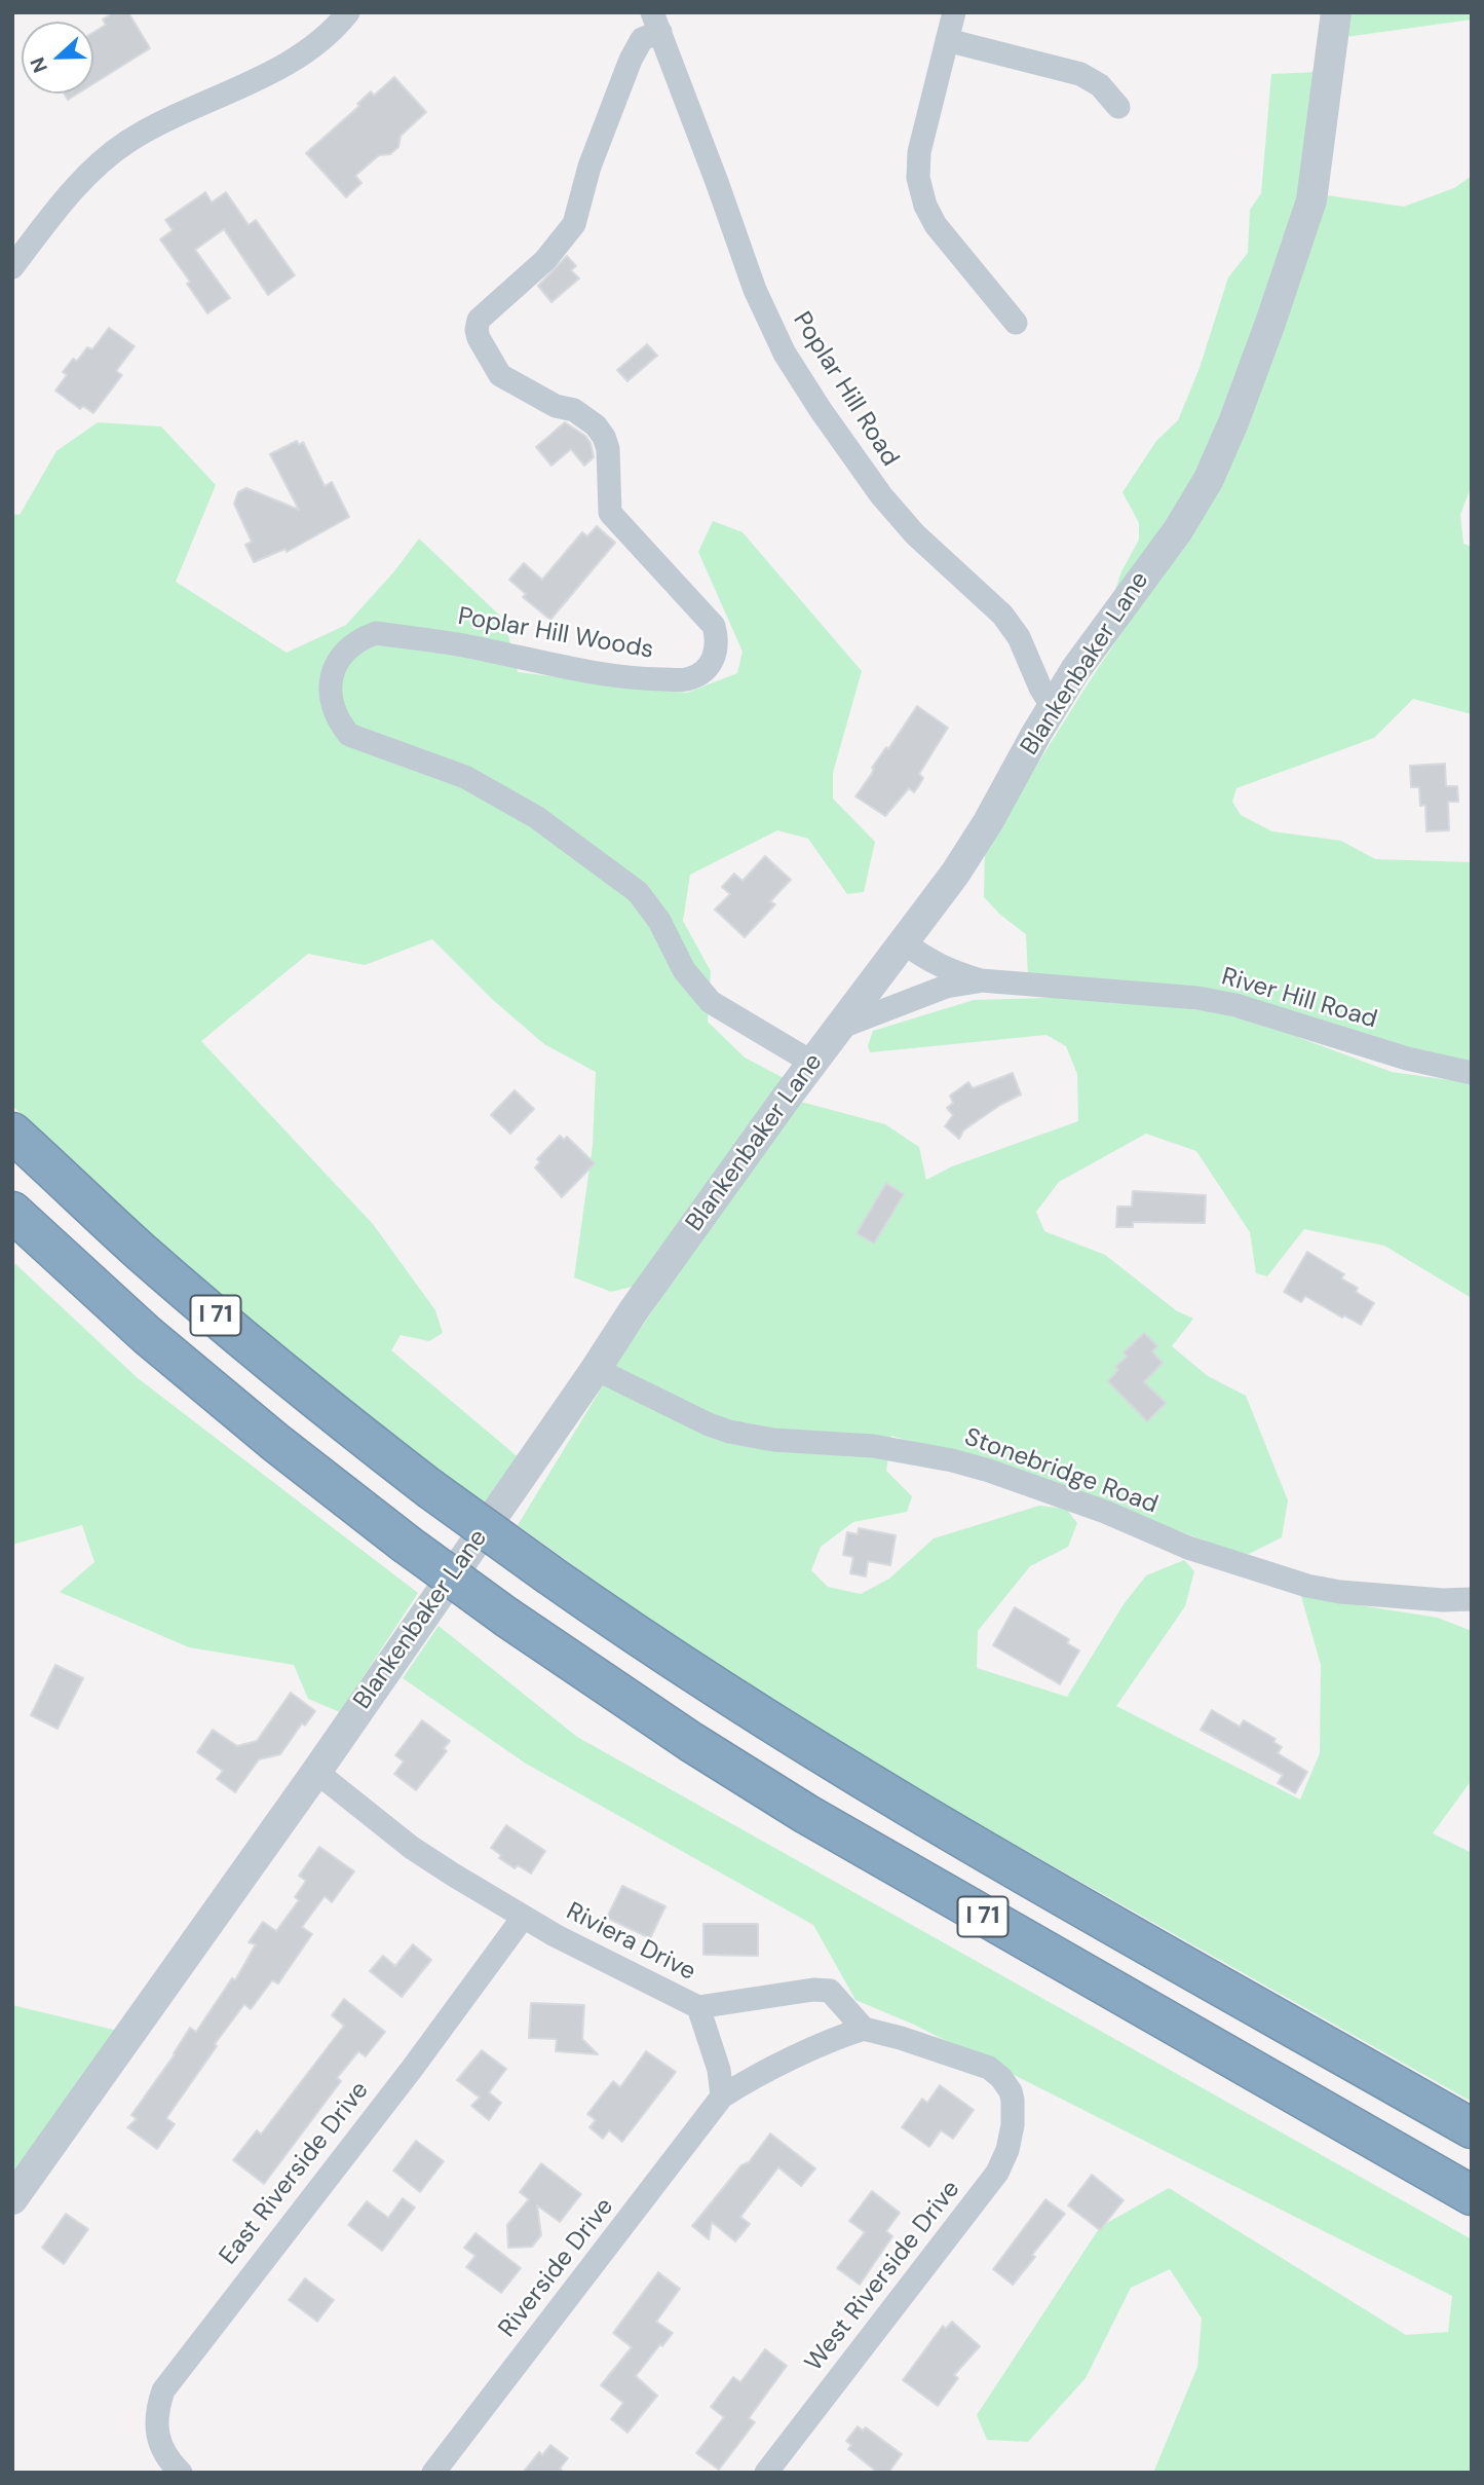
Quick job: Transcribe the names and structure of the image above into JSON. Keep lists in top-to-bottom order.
{
  "streets": {
    "highway": ["I 71"],
    "street": [
      "Poplar Hill Road",
      "Poplar Hill Woods",
      "Blankenbaker Lane",
      "River Hill Road",
      "Stonebridge Road",
      "Riviera Drive",
      "East Riverside Drive",
      "Riverside Drive",
      "West Riverside Drive"
    ]
  },
  "crossings": [
    ["Poplar Hill Road", "Poplar Hill Woods"],
    ["Poplar Hill Road", "Blankenbaker Lane"],
    ["Poplar Hill Woods", "Blankenbaker Lane"],
    ["Blankenbaker Lane", "River Hill Road"],
    ["Blankenbaker Lane", "Stonebridge Road"],
    ["Blankenbaker Lane", "Riviera Drive"],
    ["Riviera Drive", "East Riverside Drive"],
    ["Riviera Drive", "Riverside Drive"],
    ["Riviera Drive", "West Riverside Drive"],
    ["Riverside Drive", "West Riverside Drive"]
  ],
  "north": "left"
}
